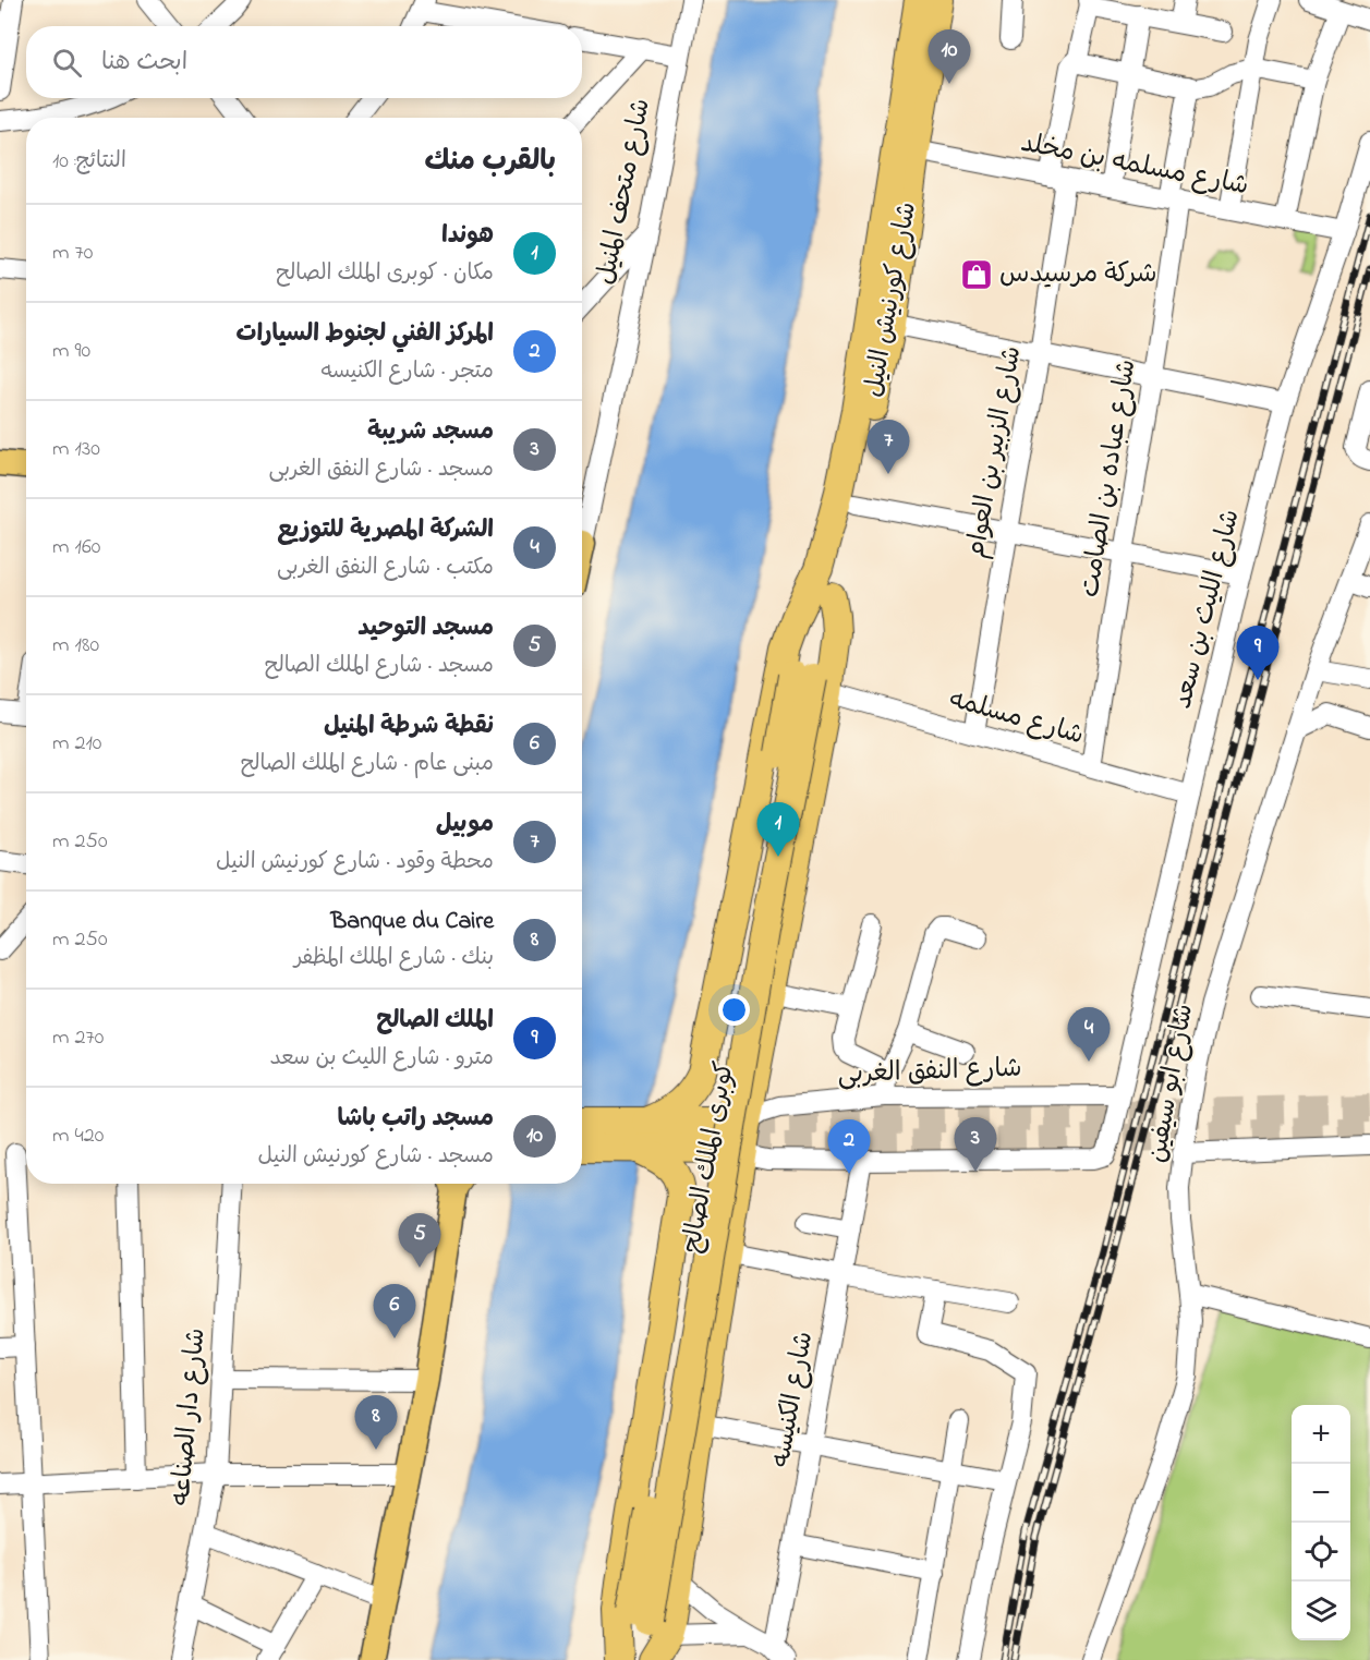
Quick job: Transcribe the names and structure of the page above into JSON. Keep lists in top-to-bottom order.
{
  "streets": {
    "highway": ["شارع كورنيش النيل", "كوبرى الملك الصالح"],
    "street": [
      "شارع مسلمه بن مخلد",
      "شارع متحف المنيل",
      "شارع الزبير بن العوام",
      "شارع عباده بن الصامت",
      "شارع الليث بن سعد",
      "شارع مسلمه",
      "شارع النفق الغربى",
      "شارع ابو سيفين",
      "شارع الكنيسه",
      "شارع دار الصناعه"
    ]
  },
  "crossings": [
    ["شارع مسلمه بن مخلد", "شارع كورنيش النيل"],
    ["شارع مسلمه بن مخلد", "شارع الزبير بن العوام"],
    ["شارع مسلمه بن مخلد", "شارع عباده بن الصامت"],
    ["شارع مسلمه بن مخلد", "شارع الليث بن سعد"],
    ["شارع كورنيش النيل", "كوبرى الملك الصالح"],
    ["شارع الزبير بن العوام", "شارع مسلمه"],
    ["شارع عباده بن الصامت", "شارع مسلمه"],
    ["شارع الليث بن سعد", "شارع مسلمه"],
    ["شارع الليث بن سعد", "شارع النفق الغربى"],
    ["شارع الليث بن سعد", "شارع الكنيسه"]
  ],
  "places": {
    "shop": ["شركة مرسيدس"]
  },
  "page": {
    "search": "ابحث هنا",
    "pins": [
      "10",
      "7",
      "9",
      "1",
      "4",
      "3",
      "2",
      "5",
      "6",
      "8"
    ],
    "heading": ["بالقرب منك", "النتائج: 10"],
    "list": [
      {
        "mark": "1",
        "name": "هوندا",
        "note": "مكان · كوبرى الملك الصالح",
        "value": "70 m"
      },
      {
        "mark": "2",
        "name": "المركز الفني لجنوط السيارات",
        "note": "متجر · شارع الكنيسه",
        "value": "90 m"
      },
      {
        "mark": "3",
        "name": "مسجد شريبة",
        "note": "مسجد · شارع النفق الغربى",
        "value": "130 m"
      },
      {
        "mark": "4",
        "name": "الشركة المصرية للتوزيع",
        "note": "مكتب · شارع النفق الغربى",
        "value": "160 m"
      },
      {
        "mark": "5",
        "name": "مسجد التوحيد",
        "note": "مسجد · شارع الملك الصالح",
        "value": "180 m"
      },
      {
        "mark": "6",
        "name": "نقطة شرطة المنيل",
        "note": "مبنى عام · شارع الملك الصالح",
        "value": "210 m"
      },
      {
        "mark": "7",
        "name": "موبيل",
        "note": "محطة وقود · شارع كورنيش النيل",
        "value": "250 m"
      },
      {
        "mark": "8",
        "name": "Banque du Caire",
        "note": "بنك · شارع الملك المظفر",
        "value": "250 m"
      },
      {
        "mark": "9",
        "name": "الملك الصالح",
        "note": "مترو · شارع الليث بن سعد",
        "value": "270 m"
      },
      {
        "mark": "10",
        "name": "مسجد راتب باشا",
        "note": "مسجد · شارع كورنيش النيل",
        "value": "420 m"
      }
    ],
    "map_buttons": ["+", "−"]
  }
}
